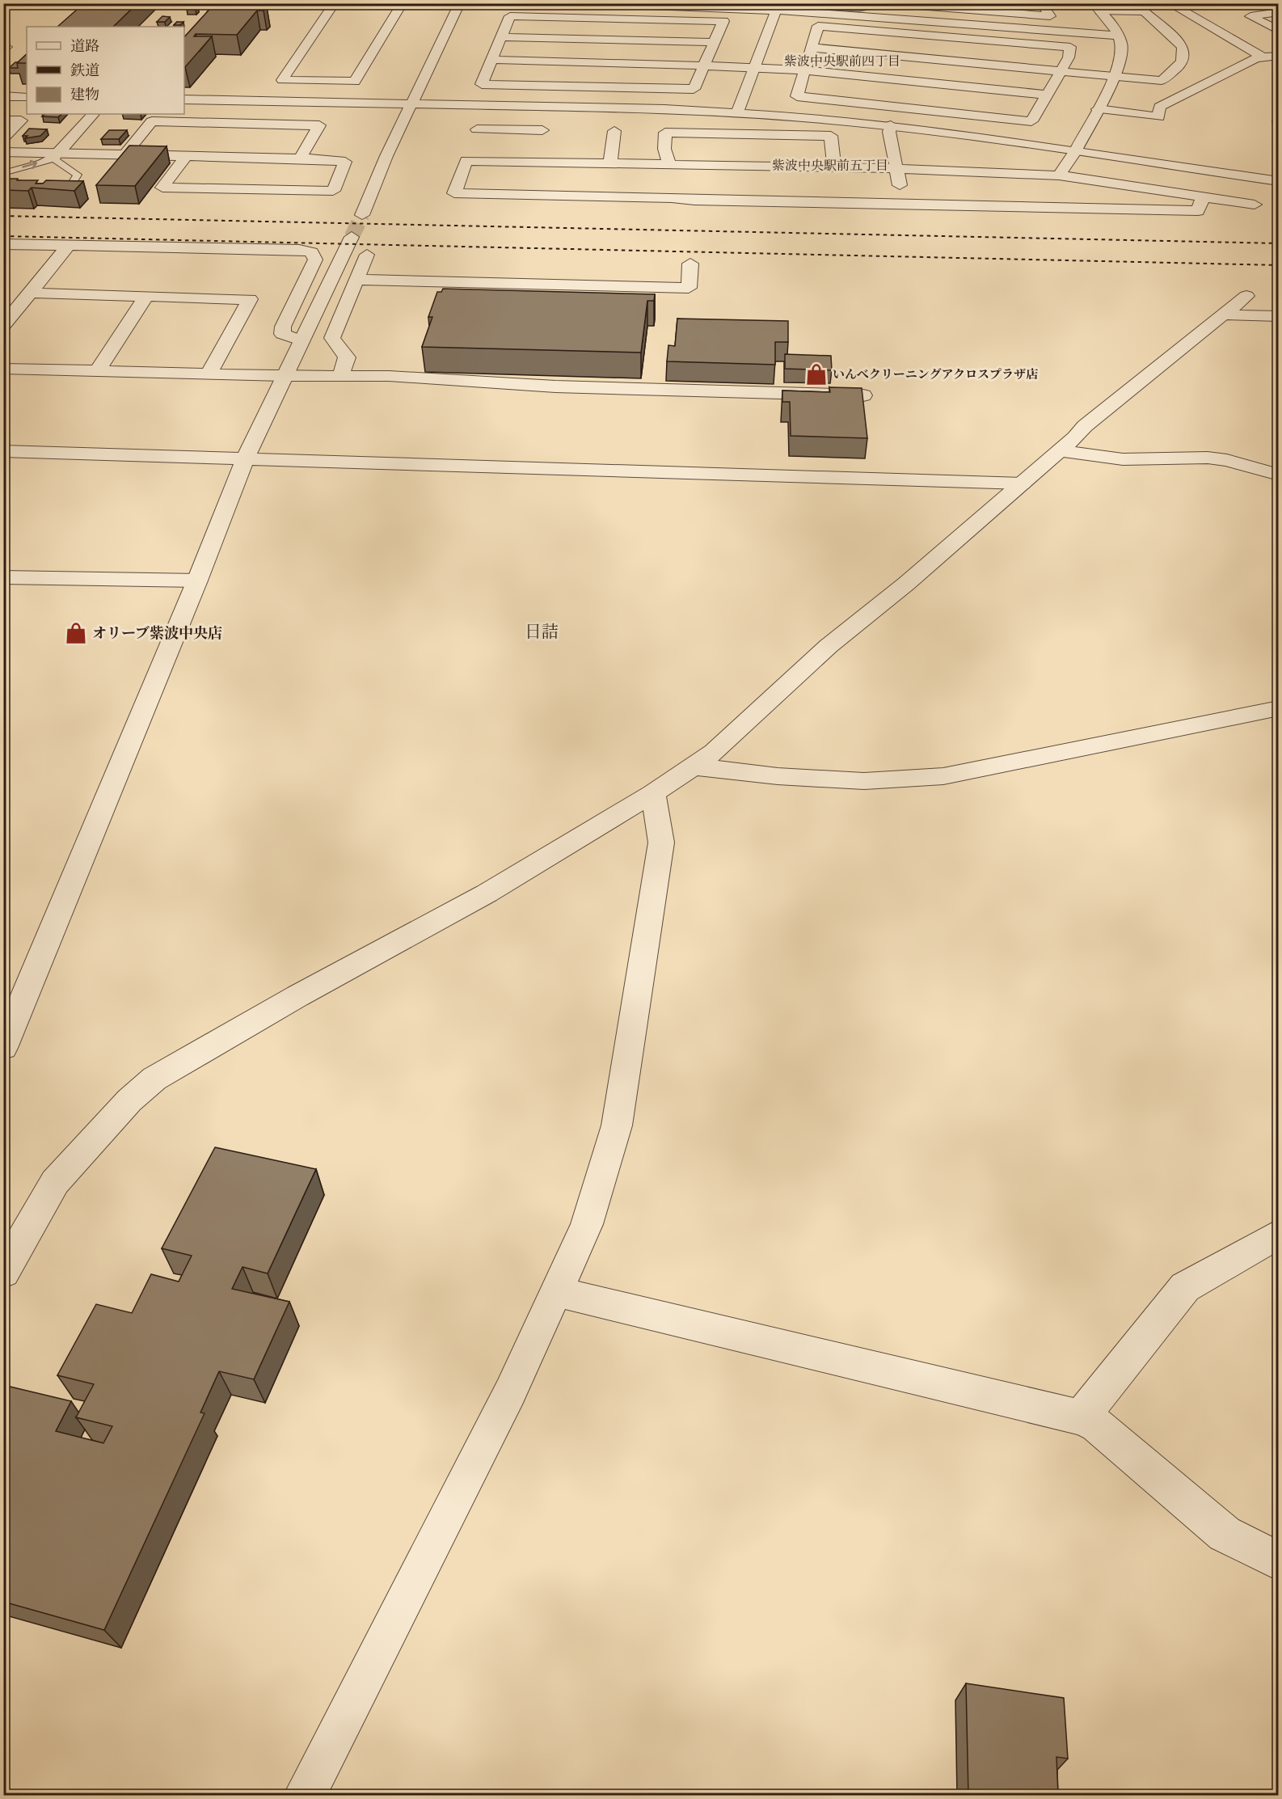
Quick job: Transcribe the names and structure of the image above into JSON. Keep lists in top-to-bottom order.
{
  "districts": ["紫波中央駅前四丁目", "紫波中央駅前五丁目", "日詰"],
  "places": {
    "shop": ["いんべクリーニングアクロスプラザ店", "オリーブ紫波中央店"]
  },
  "legend": ["道路", "鉄道", "建物"]
}
